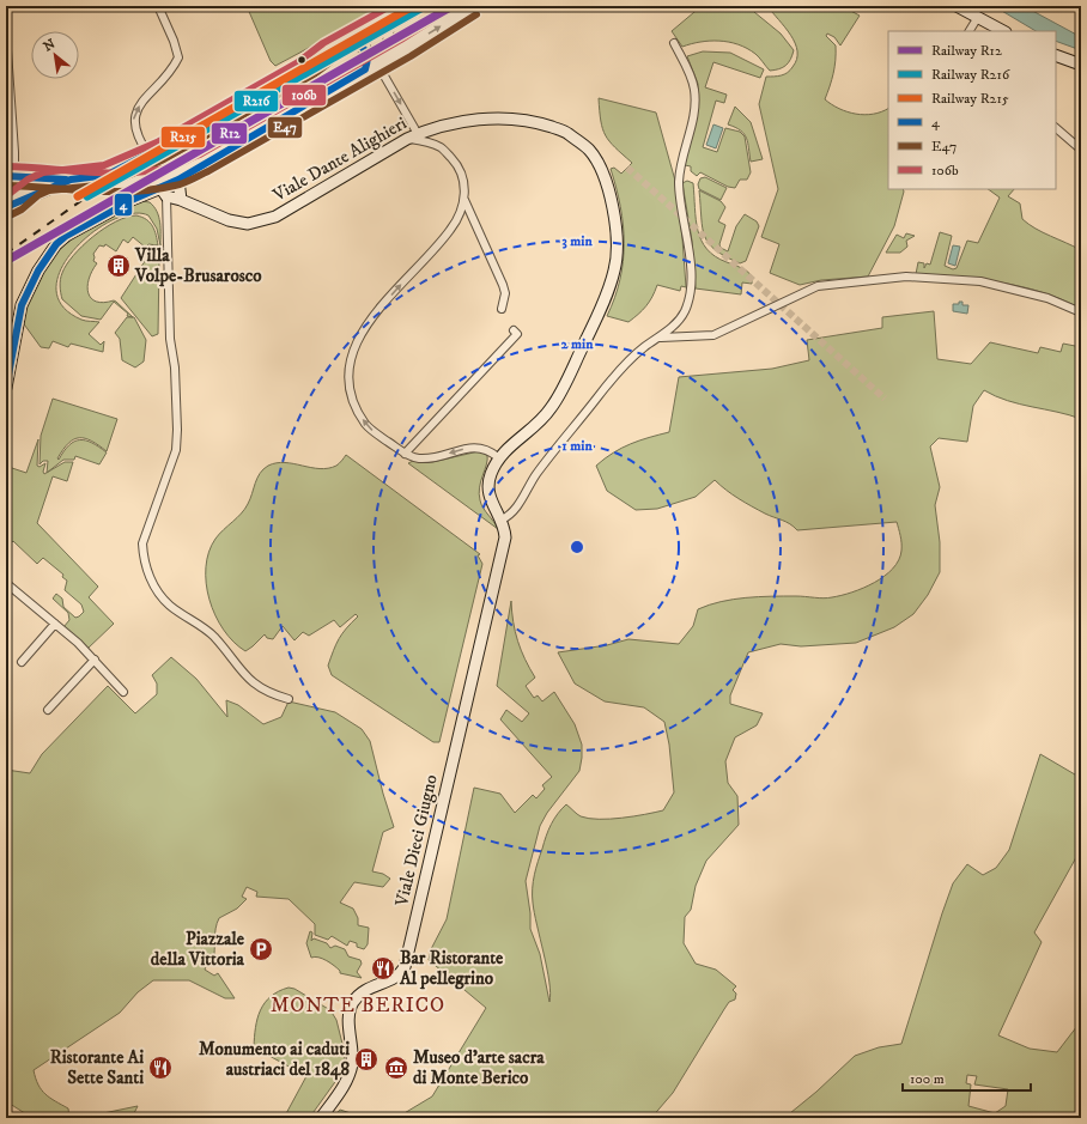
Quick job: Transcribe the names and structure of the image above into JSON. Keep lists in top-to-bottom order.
{
  "streets": {
    "main road": ["Viale Dante Alighieri", "Viale Dieci Giugno"]
  },
  "crossings": [
    ["Viale Dante Alighieri", "Viale Dieci Giugno"]
  ],
  "districts": ["MONTE BERICO"],
  "places": {
    "building": ["Villa Volpe-Brusarosco", "Monumento ai caduti austriaci del 1848"],
    "parking": ["Piazzale della Vittoria"],
    "restaurant": ["Bar Ristorante Al pellegrino", "Ristorante Ai Sette Santi"],
    "museum": ["Museo d’arte sacra di Monte Berico"]
  },
  "lines": [
    "rail line R12",
    "rail line R216",
    "rail line R215",
    "transit line 106b",
    "transit line E47",
    "transit line 4"
  ],
  "legend": [
    "Railway R12",
    "Railway R216",
    "Railway R215",
    "4",
    "E47",
    "106b"
  ],
  "scale_bar": "100 m",
  "north": "top left",
  "rings": ["3 min", "2 min", "1 min"]
}
